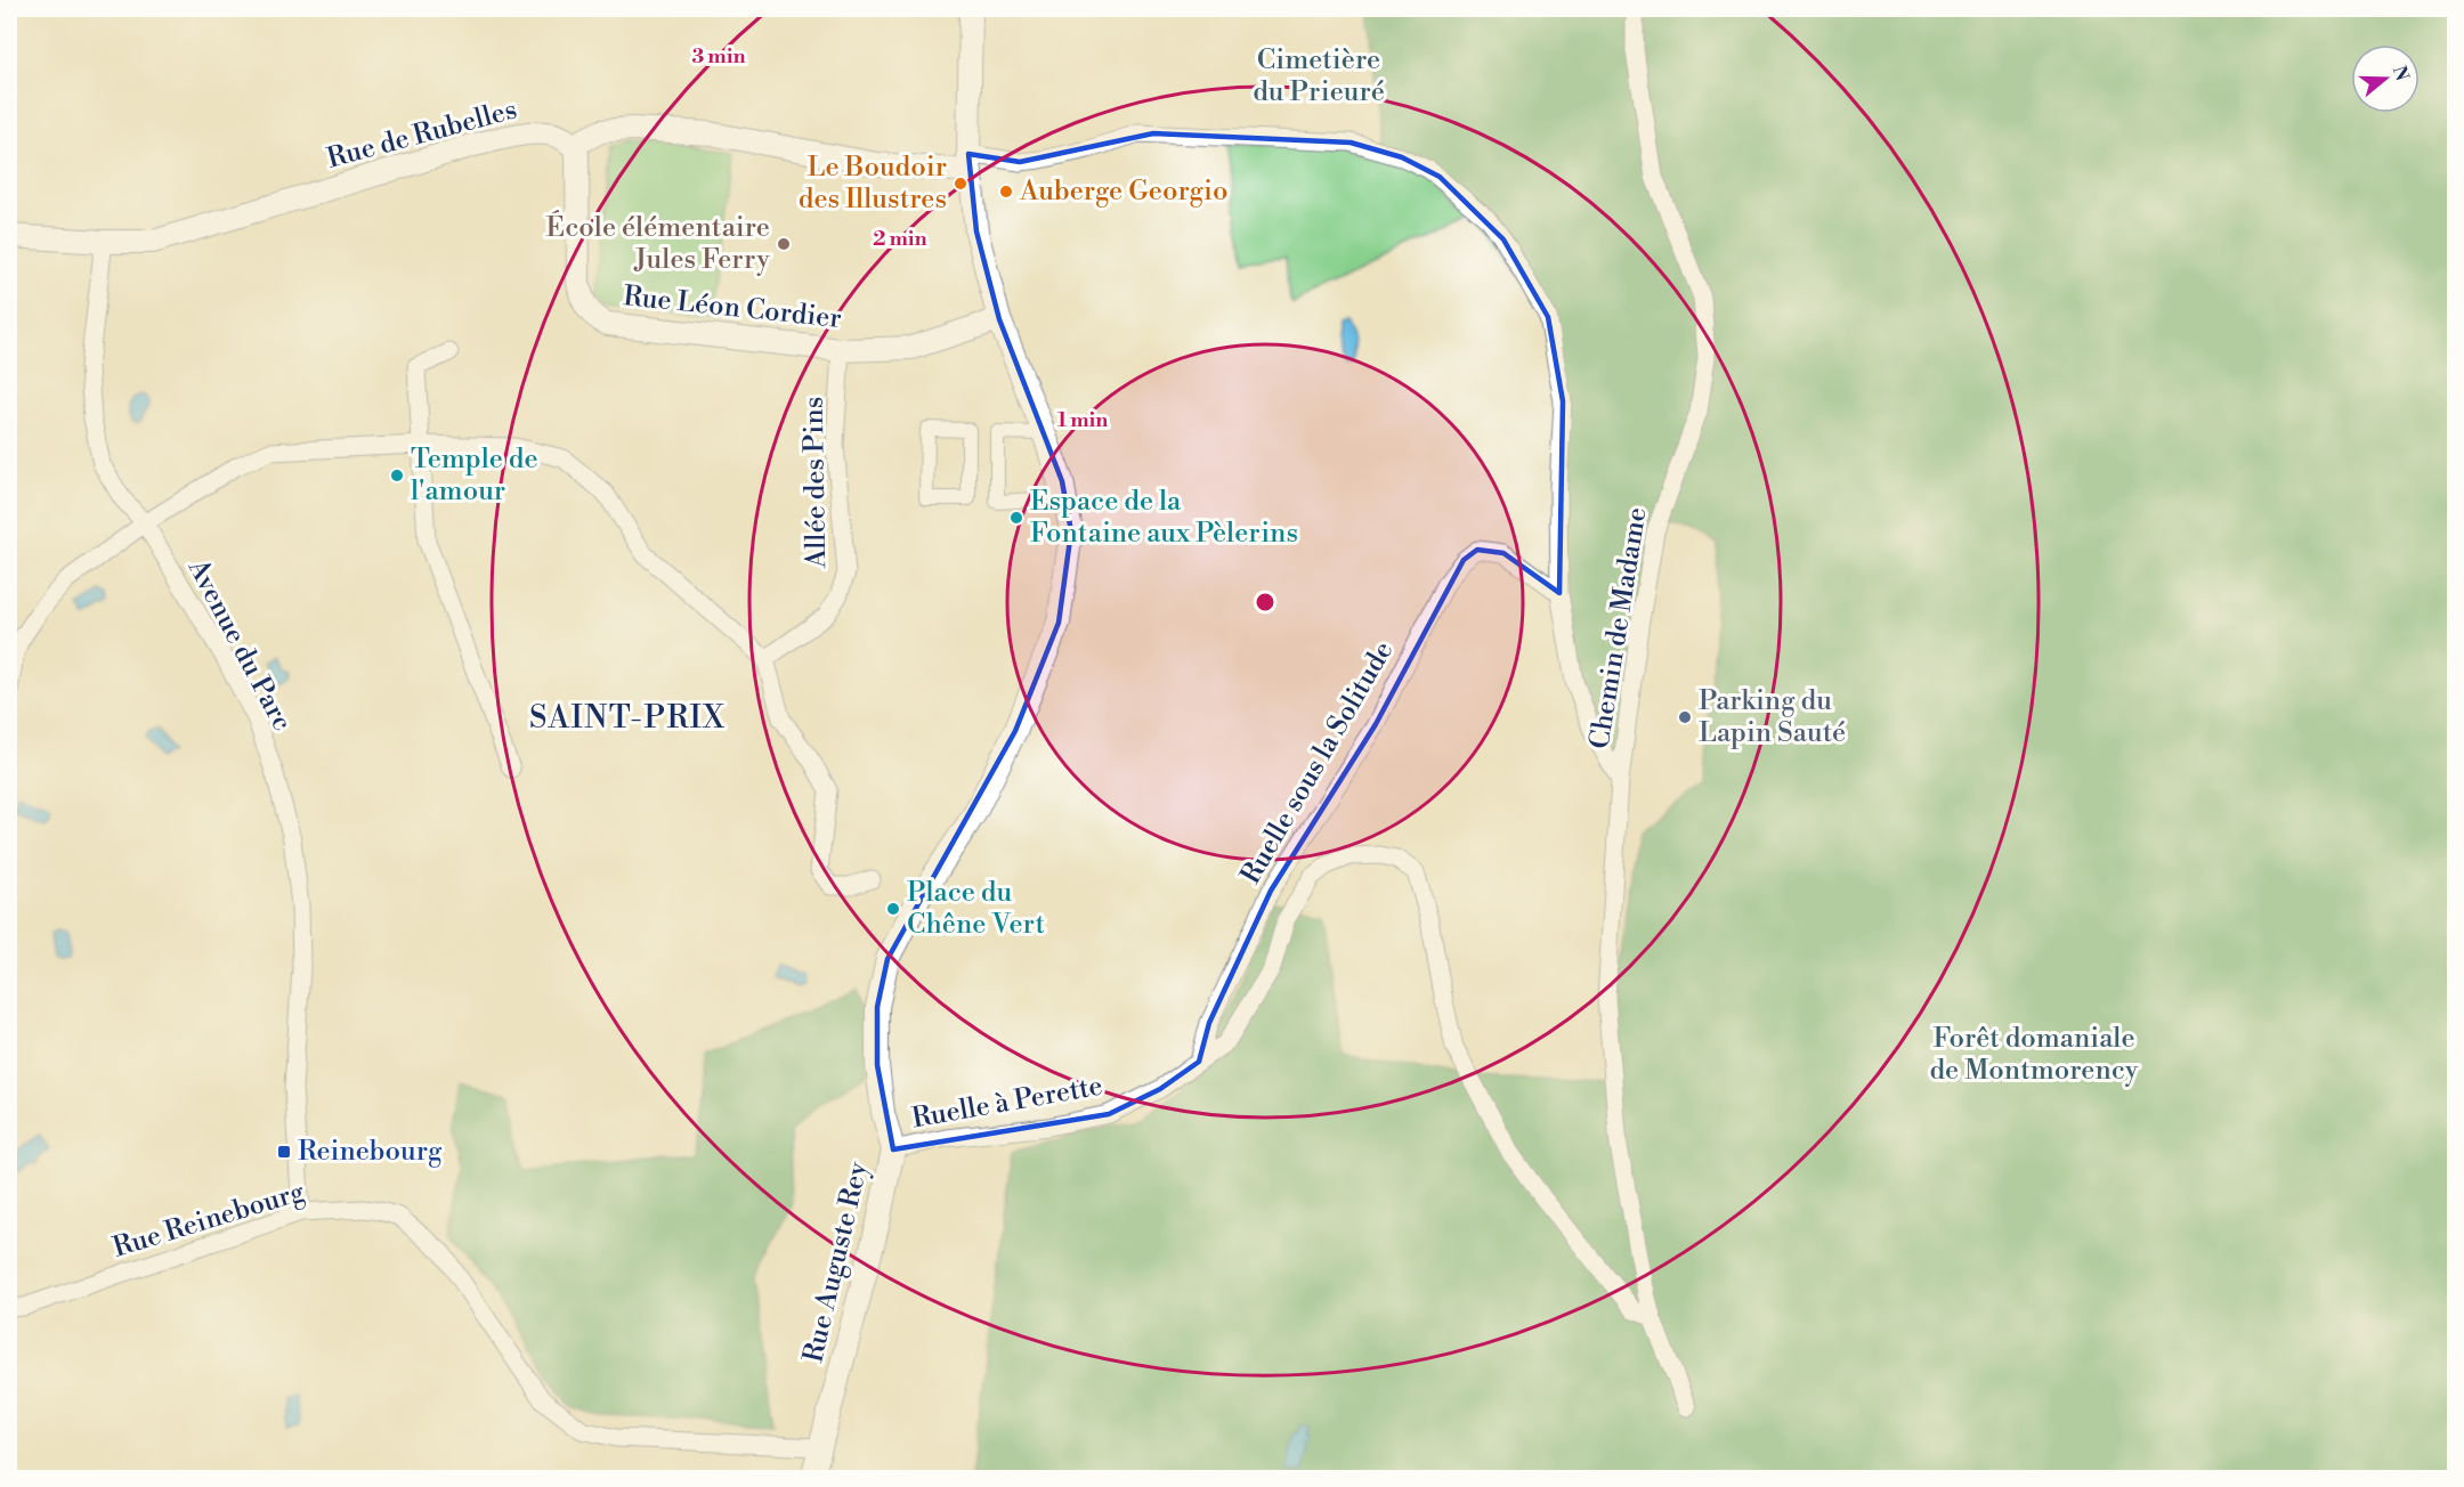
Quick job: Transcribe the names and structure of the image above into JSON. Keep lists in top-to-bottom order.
{
  "streets": {
    "street": [
      "Rue de Rubelles",
      "Rue Léon Cordier",
      "Allée des Pins",
      "Chemin de Madame",
      "Avenue du Parc",
      "Ruelle sous la Solitude",
      "Ruelle à Perette",
      "Rue Reinebourg",
      "Rue Auguste Rey"
    ]
  },
  "crossings": [
    ["Rue de Rubelles", "Rue Léon Cordier"],
    ["Rue de Rubelles", "Avenue du Parc"],
    ["Rue Léon Cordier", "Allée des Pins"],
    ["Rue Léon Cordier", "Rue Auguste Rey"],
    ["Chemin de Madame", "Ruelle à Perette"],
    ["Avenue du Parc", "Rue Reinebourg"],
    ["Ruelle sous la Solitude", "Ruelle à Perette"],
    ["Ruelle à Perette", "Rue Auguste Rey"],
    ["Rue Reinebourg", "Rue Auguste Rey"]
  ],
  "districts": ["SAINT-PRIX"],
  "parks": ["Cimetière du Prieuré", "Forêt domaniale de Montmorency"],
  "places": {
    "other": [
      "Le Boudoir des Illustres",
      "Auberge Georgio",
      "École élémentaire Jules Ferry",
      "Temple de l'amour",
      "Espace de la Fontaine aux Pèlerins",
      "Parking du Lapin Sauté",
      "Place du Chêne Vert"
    ],
    "transit": ["Reinebourg"]
  },
  "north": "right",
  "rings": ["3 min", "2 min", "1 min"]
}
